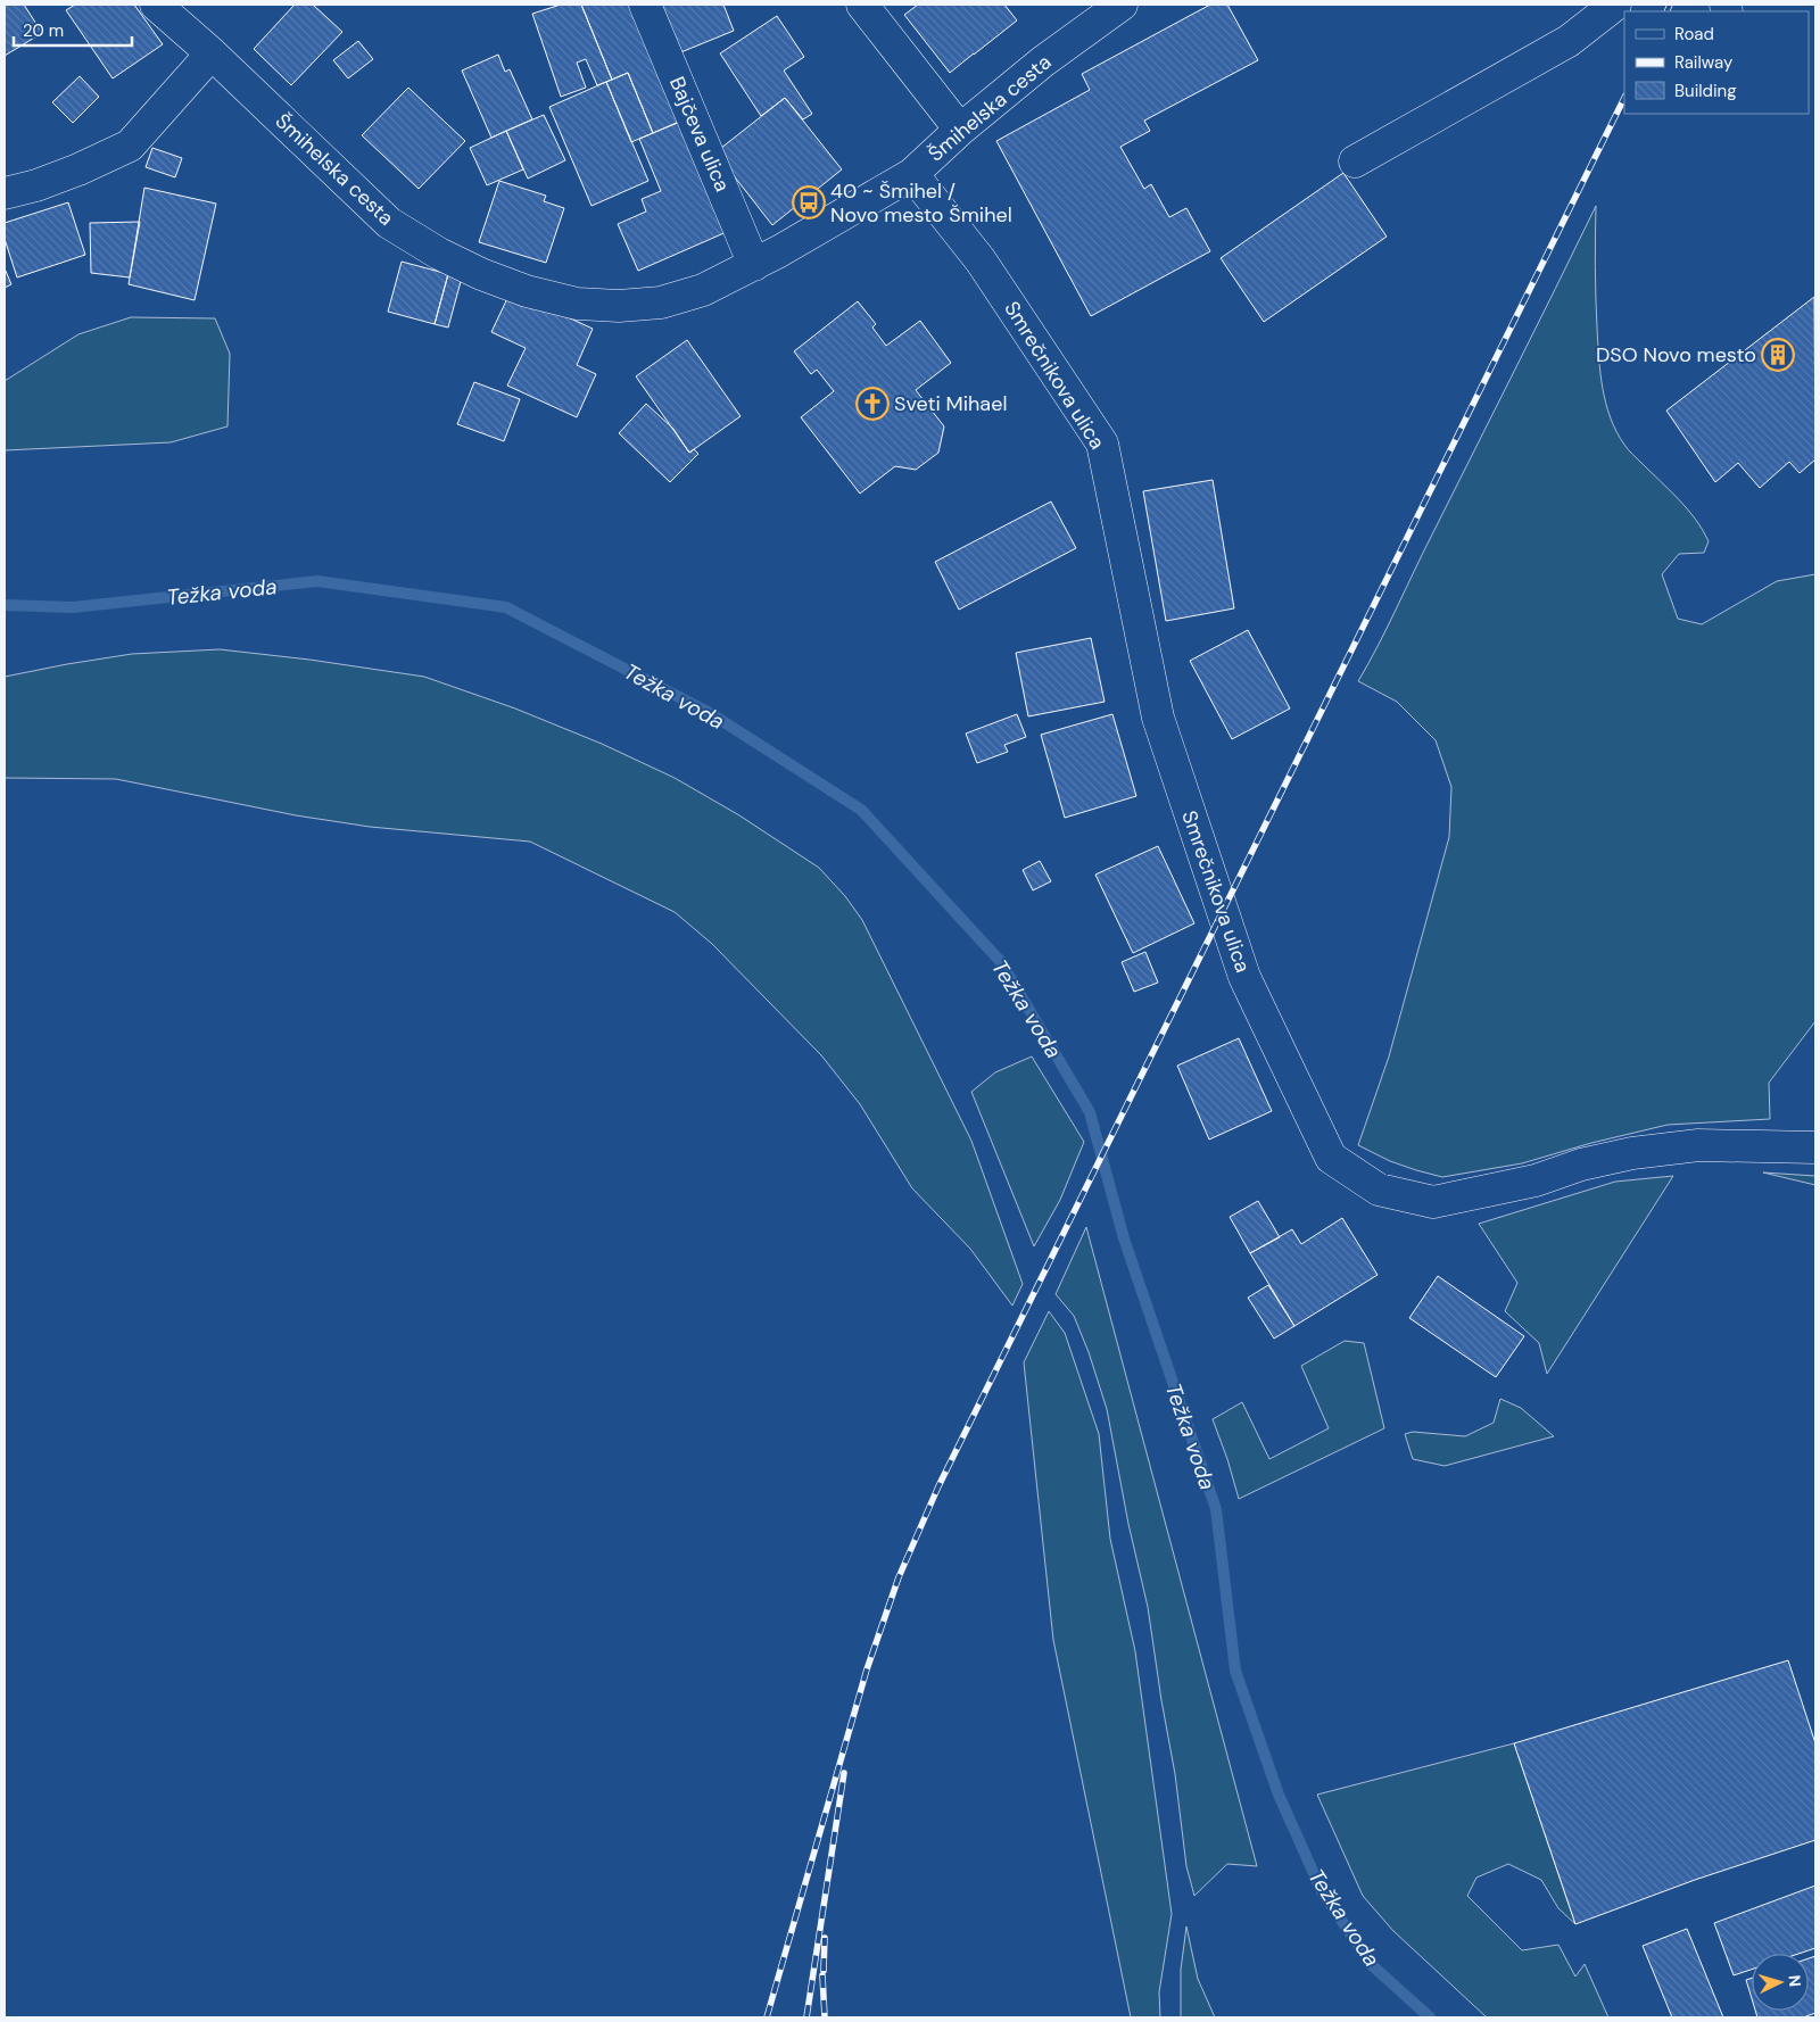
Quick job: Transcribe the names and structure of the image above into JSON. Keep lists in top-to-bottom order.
{
  "streets": {
    "street": ["Šmihelska cesta", "Bajčeva ulica", "Smrečnikova ulica"]
  },
  "crossings": [
    ["Šmihelska cesta", "Bajčeva ulica"],
    ["Šmihelska cesta", "Smrečnikova ulica"]
  ],
  "water": ["Težka voda"],
  "places": {
    "bus stop": ["40 ~ Šmihel / Novo mesto Šmihel"],
    "building": ["DSO Novo mesto"],
    "church": ["Sveti Mihael"]
  },
  "legend": ["Road", "Railway", "Building"],
  "scale_bar": "20 m",
  "north": "right"
}
